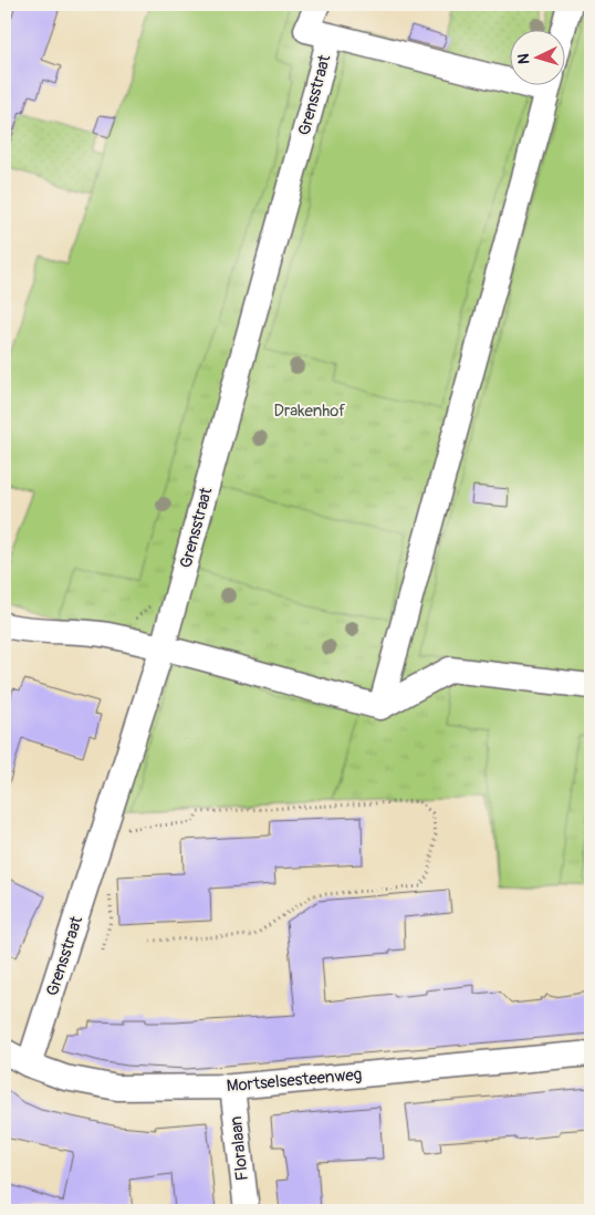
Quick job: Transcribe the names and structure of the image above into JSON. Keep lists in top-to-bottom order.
{
  "streets": {
    "street": ["Grensstraat", "Mortselsesteenweg", "Floralaan"]
  },
  "crossings": [
    ["Grensstraat", "Mortselsesteenweg"],
    ["Mortselsesteenweg", "Floralaan"]
  ],
  "parks": ["Drakenhof"],
  "north": "left"
}
